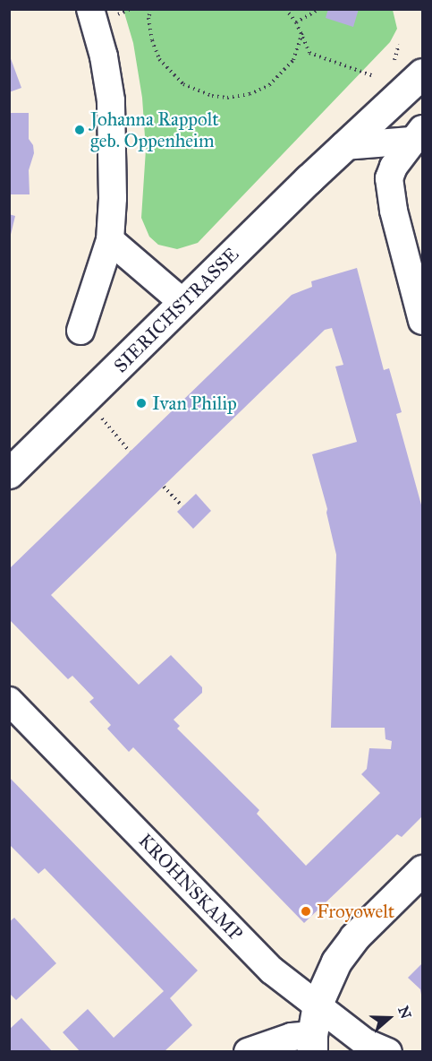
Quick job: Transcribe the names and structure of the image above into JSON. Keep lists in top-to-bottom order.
{
  "streets": {
    "main road": ["SIERICHSTRASSE"],
    "street": ["KROHNSKAMP"]
  },
  "places": ["Johanna Rappolt geb. Oppenheim", "Ivan Philip", "Froyowelt"],
  "north": "right"
}
